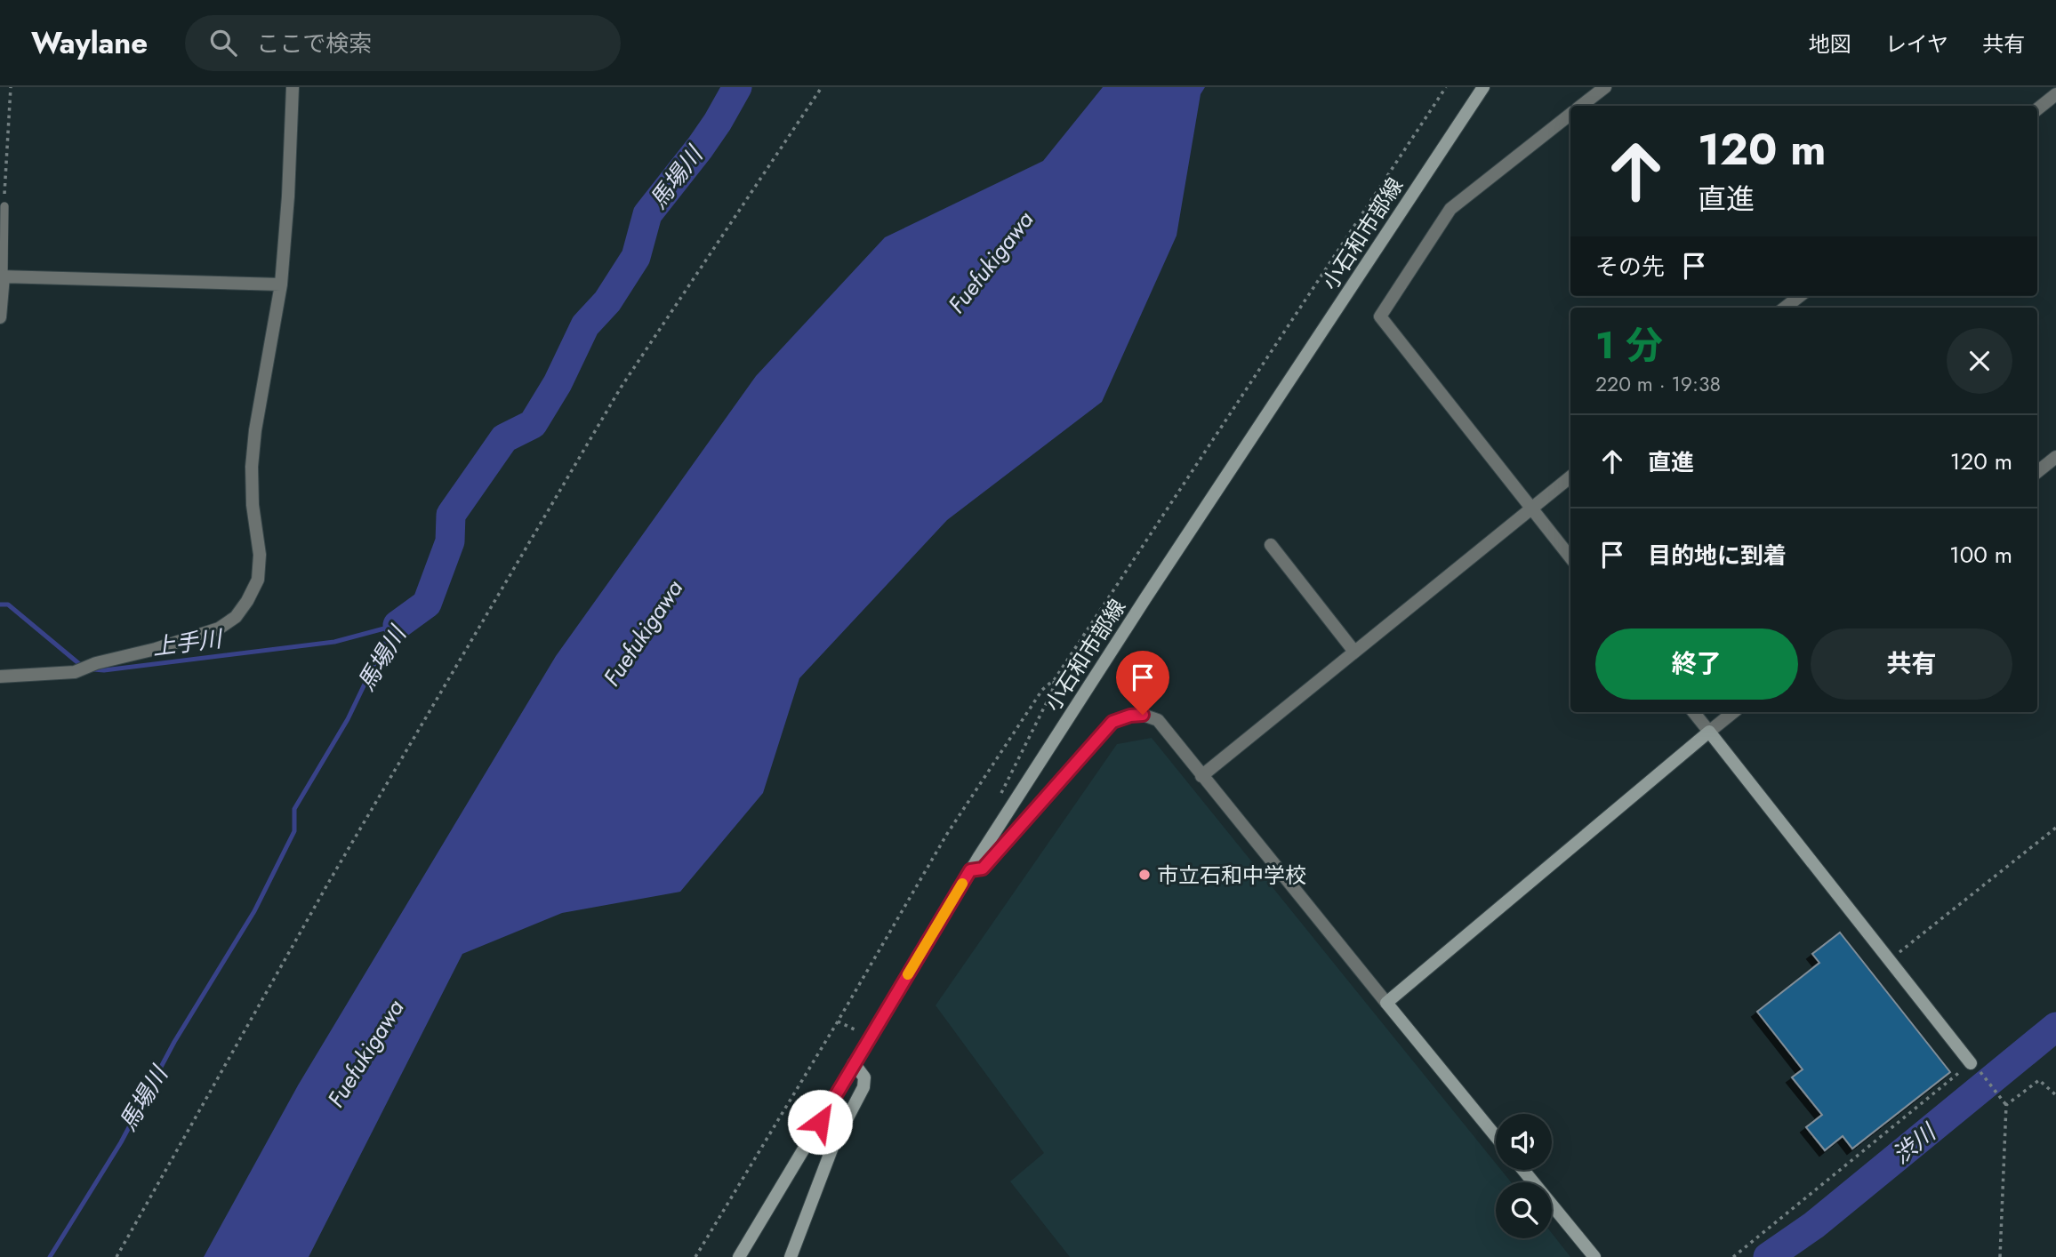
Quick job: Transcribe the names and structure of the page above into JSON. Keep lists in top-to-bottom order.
{
  "streets": {
    "main road": ["小石和市部線"]
  },
  "water": [
    "馬場川",
    "Fuefukigawa",
    "上手川",
    "渋川"
  ],
  "places": ["市立石和中学校"],
  "page": {
    "header": "Waylane",
    "search": "ここで検索",
    "nav": ["地図", "レイヤ", "共有"],
    "turn": ["120 m", "直進"],
    "then": "その先",
    "heading": ["1 分", "220 m · 19:38"],
    "list": [
      {
        "name": "直進",
        "value": "120 m"
      },
      {
        "name": "目的地に到着",
        "value": "100 m"
      }
    ],
    "buttons": ["終了", "共有"]
  }
}
